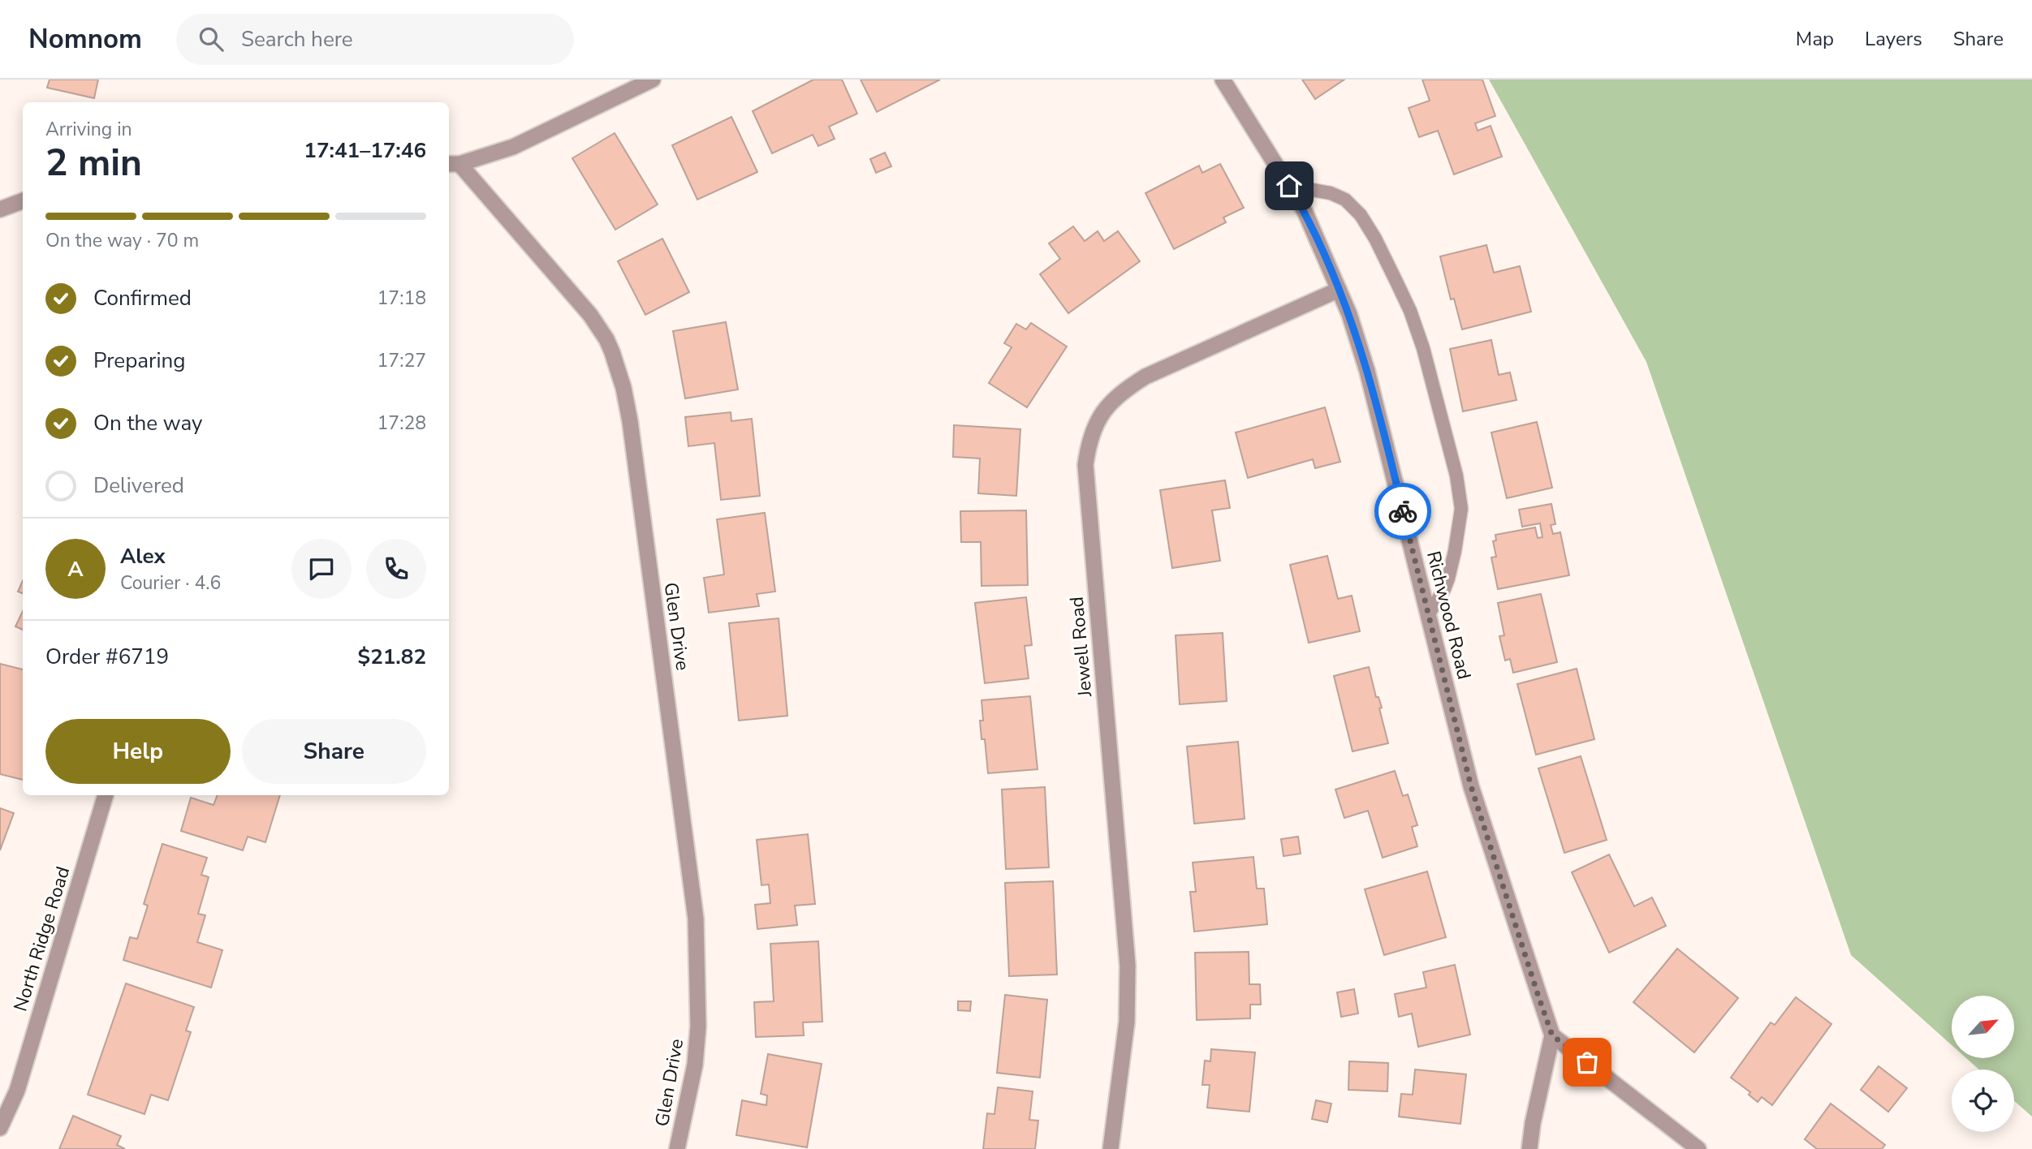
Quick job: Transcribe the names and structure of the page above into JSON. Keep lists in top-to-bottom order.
{
  "streets": {
    "street": [
      "Richwood Road",
      "Glen Drive",
      "Jewell Road",
      "North Ridge Road"
    ]
  },
  "crossings": [
    ["Richwood Road", "Jewell Road"]
  ],
  "north": "top right",
  "page": {
    "header": "Nomnom",
    "search": "Search here",
    "nav": ["Map", "Layers", "Share"],
    "heading": ["2 min", "Arriving in", "17:41–17:46"],
    "panel": [
      "Alex",
      "Courier · 4.6",
      "Order #6719",
      "$21.82"
    ],
    "bar": "On the way · 70 m",
    "list": [
      ["Confirmed", "17:18"],
      ["Preparing", "17:27"],
      ["On the way", "17:28"],
      "Delivered"
    ],
    "round": "A",
    "buttons": ["Help", "Share"]
  }
}
